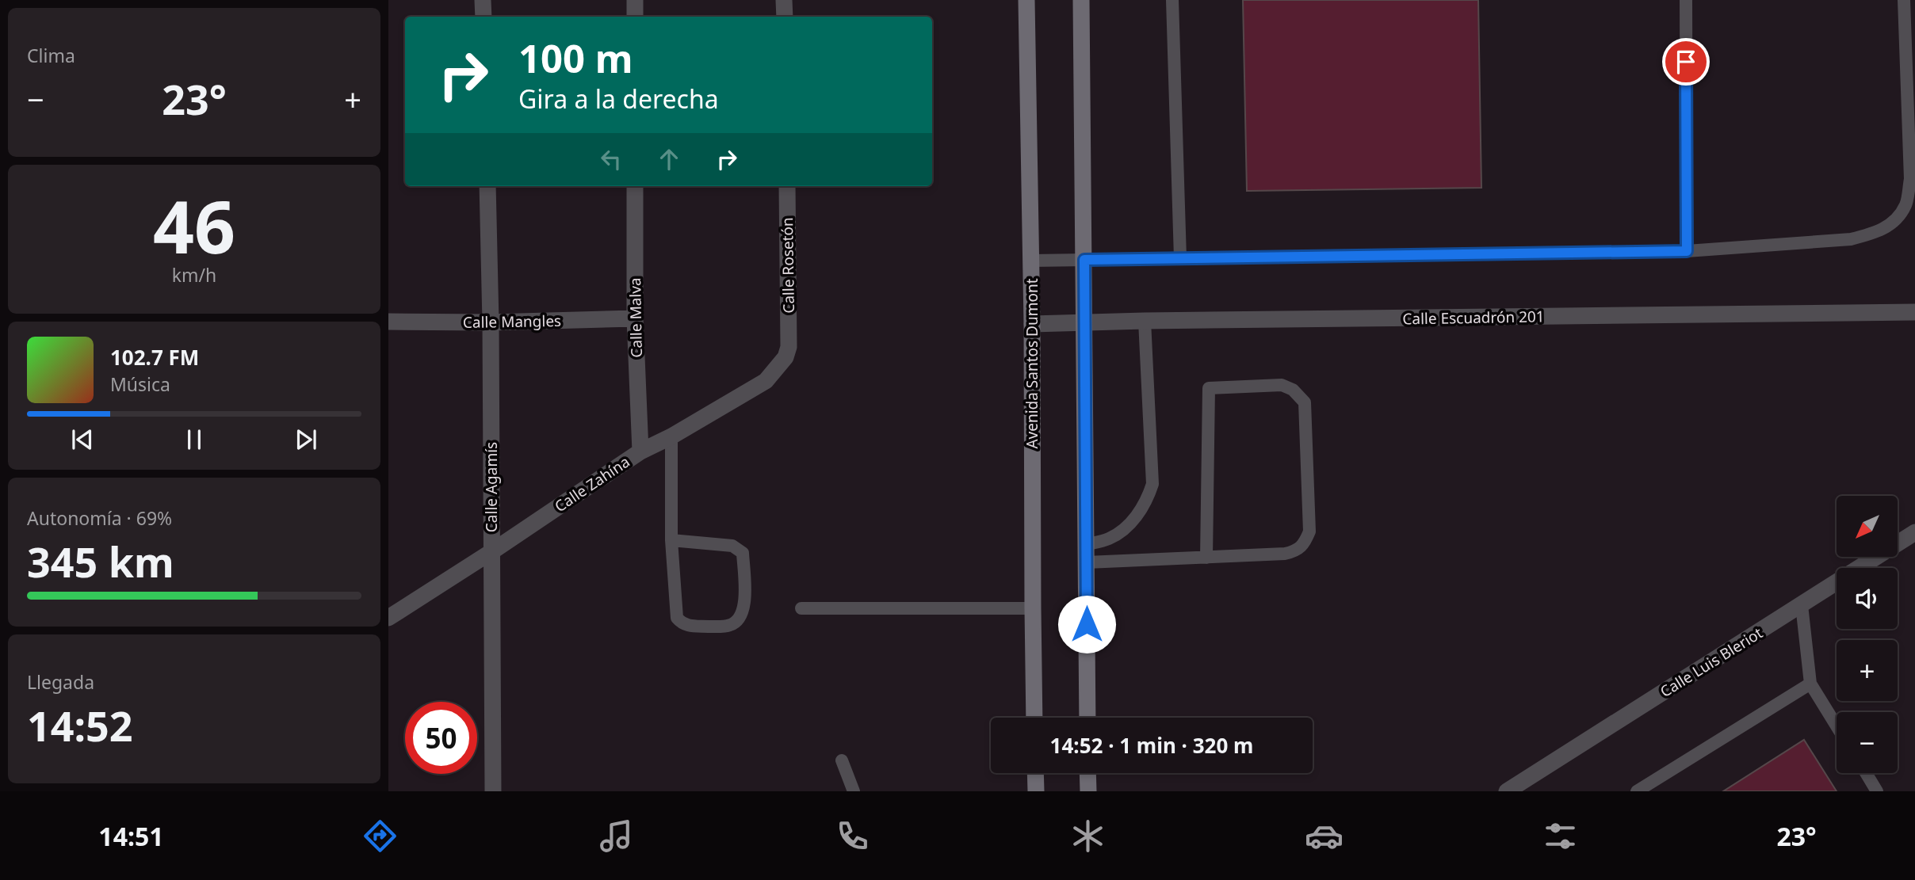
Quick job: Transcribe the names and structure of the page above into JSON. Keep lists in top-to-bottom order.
{
  "streets": {
    "main road": ["Avenida Santos Dumont"],
    "street": [
      "Calle Rosetón",
      "Calle Malva",
      "Calle Escuadrón 201",
      "Calle Mangles",
      "Calle Zahína",
      "Calle Agamís",
      "Calle Luis Bleriot"
    ]
  },
  "crossings": [
    ["Calle Rosetón", "Calle Zahína"],
    ["Calle Malva", "Calle Mangles"],
    ["Calle Malva", "Calle Zahína"],
    ["Calle Escuadrón 201", "Avenida Santos Dumont"],
    ["Calle Mangles", "Calle Agamís"],
    ["Calle Zahína", "Calle Agamís"]
  ],
  "north": "bottom left",
  "page": {
    "tile": [
      "Clima",
      ["46", "km/h"],
      ["Autonomía · 69%", "345 km"],
      ["Llegada", "14:52"]
    ],
    "turn": ["100 m", "Gira a la derecha"],
    "heat": ["−", "23°", "+"],
    "song": ["102.7 FM", "Música"],
    "map_buttons": ["+", "−"],
    "limit": "50",
    "trip": "14:52 · 1 min · 320 m",
    "tabs": ["14:51", "23°"]
  }
}
